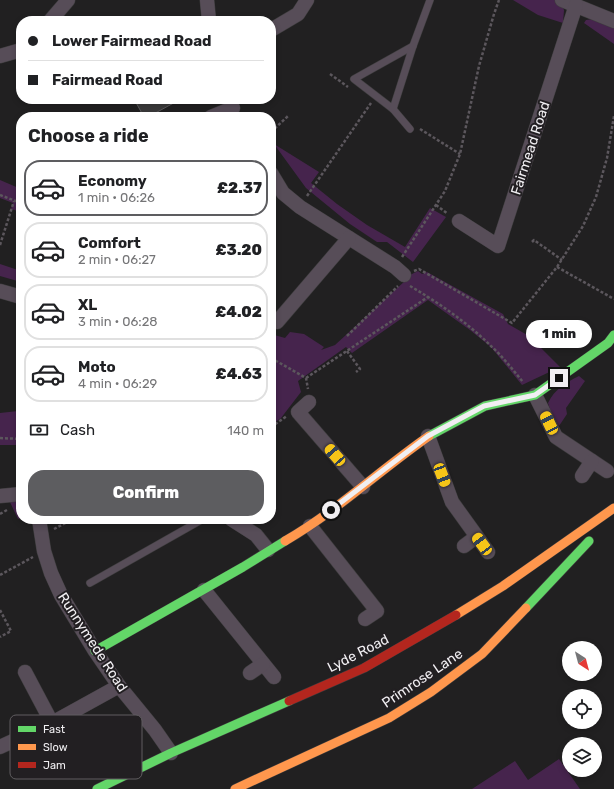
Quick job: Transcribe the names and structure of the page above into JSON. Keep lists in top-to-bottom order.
{
  "streets": {
    "street": [
      "Fairmead Road",
      "Runnymede Road",
      "Lyde Road",
      "Primrose Lane"
    ]
  },
  "crossings": [
    ["Runnymede Road", "Lyde Road"]
  ],
  "legend": ["Fast", "Slow", "Jam"],
  "north": "bottom right",
  "page": {
    "banner": ["Lower Fairmead Road", "Fairmead Road"],
    "heading": "Choose a ride",
    "list": [
      {
        "name": "Economy",
        "note": "1 min · 06:26",
        "value": "£2.37"
      },
      {
        "name": "Comfort",
        "note": "2 min · 06:27",
        "value": "£3.20"
      },
      {
        "name": "XL",
        "note": "3 min · 06:28",
        "value": "£4.02"
      },
      {
        "name": "Moto",
        "note": "4 min · 06:29",
        "value": "£4.63"
      }
    ],
    "bubble": "1 min",
    "pay": ["Cash", "140 m"],
    "buttons": "Confirm"
  }
}
